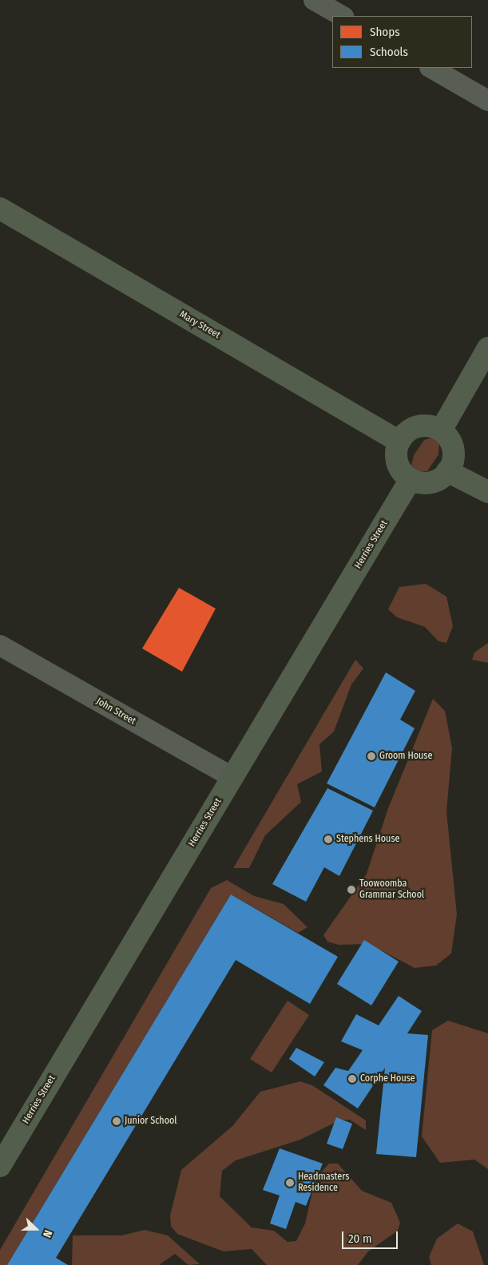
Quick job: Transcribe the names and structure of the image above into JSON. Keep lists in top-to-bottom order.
{
  "streets": {
    "main road": ["Mary Street", "Herries Street"],
    "street": ["John Street"]
  },
  "crossings": [
    ["Mary Street", "Herries Street"],
    ["Herries Street", "John Street"]
  ],
  "places": [
    "Groom House",
    "Stephens House",
    "Toowoomba Grammar School",
    "Corphe House",
    "Junior School",
    "Headmasters Residence"
  ],
  "legend": ["Shops", "Schools"],
  "scale_bar": "20 m",
  "north": "right"
}
